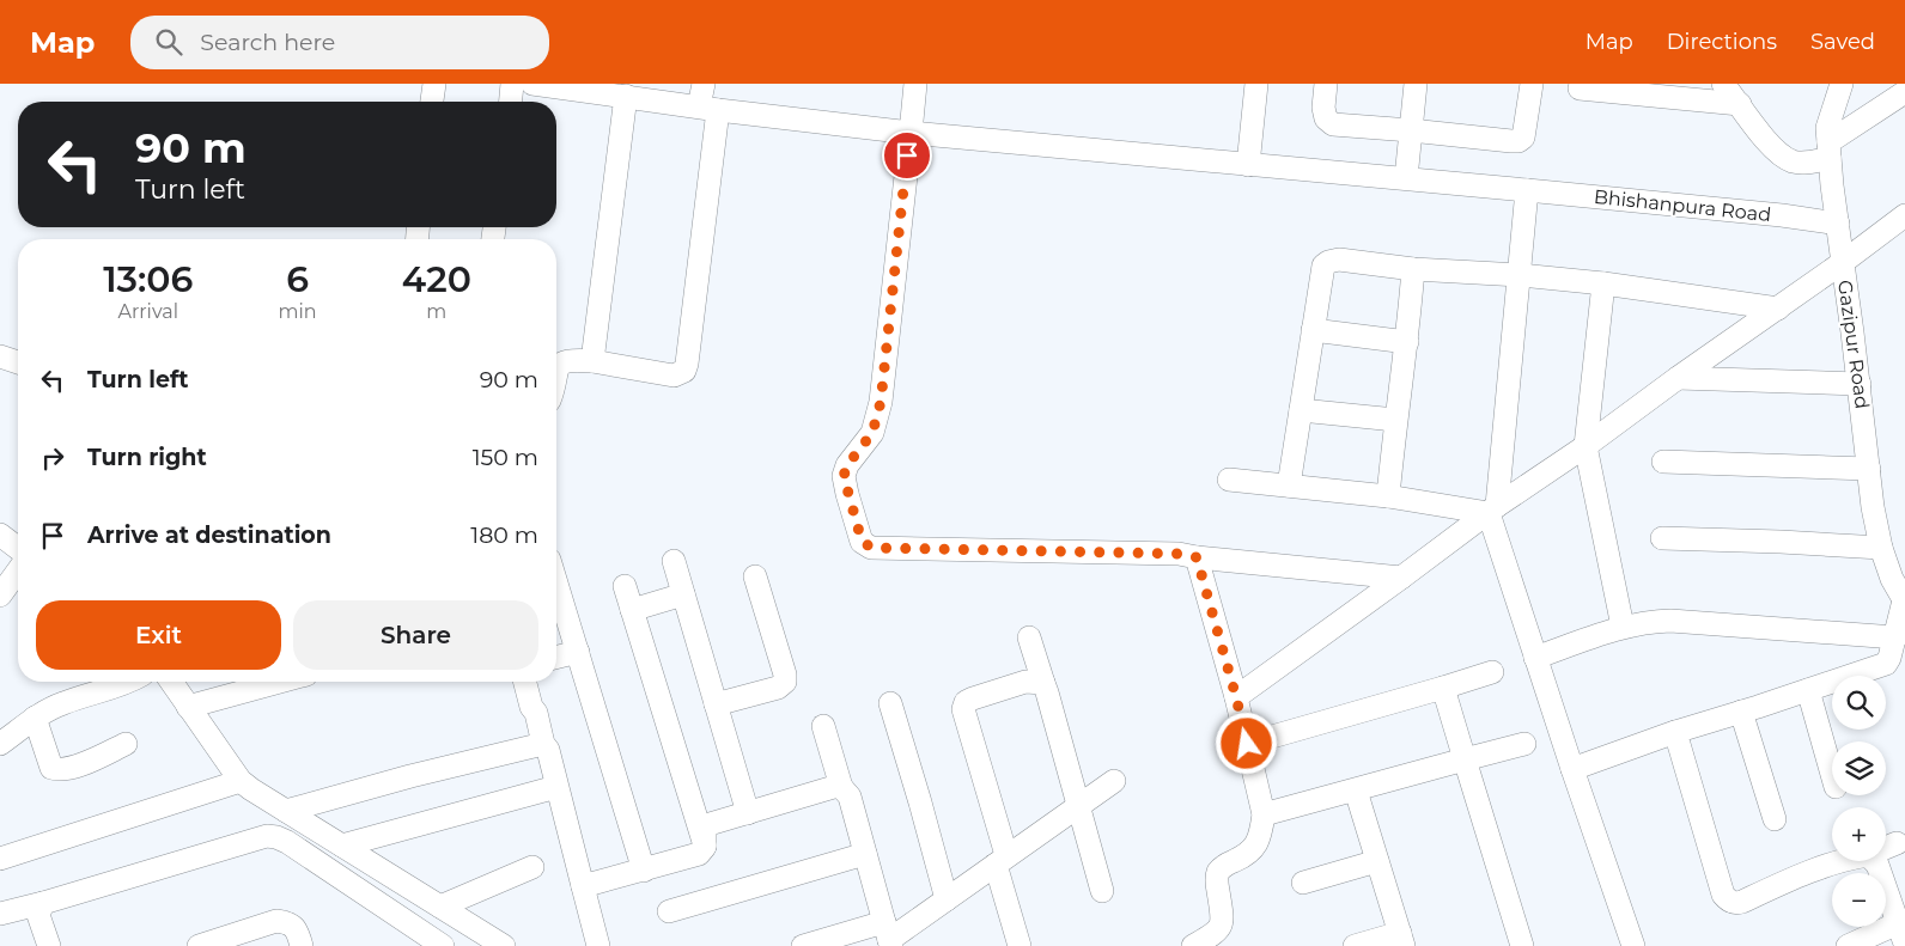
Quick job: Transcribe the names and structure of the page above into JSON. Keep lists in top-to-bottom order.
{
  "streets": {
    "street": ["Bhishanpura Road", "Gazipur Road"]
  },
  "crossings": [
    ["Bhishanpura Road", "Gazipur Road"]
  ],
  "page": {
    "header": "Map",
    "search": "Search here",
    "nav": ["Map", "Directions", "Saved"],
    "turn": ["90 m", "Turn left"],
    "eta": [
      "13:06",
      "Arrival",
      "6",
      "min",
      "420",
      "m"
    ],
    "list": [
      {
        "name": "Turn left",
        "value": "90 m"
      },
      {
        "name": "Turn right",
        "value": "150 m"
      },
      {
        "name": "Arrive at destination",
        "value": "180 m"
      }
    ],
    "buttons": ["Exit", "Share"],
    "map_buttons": ["+", "−"]
  }
}
